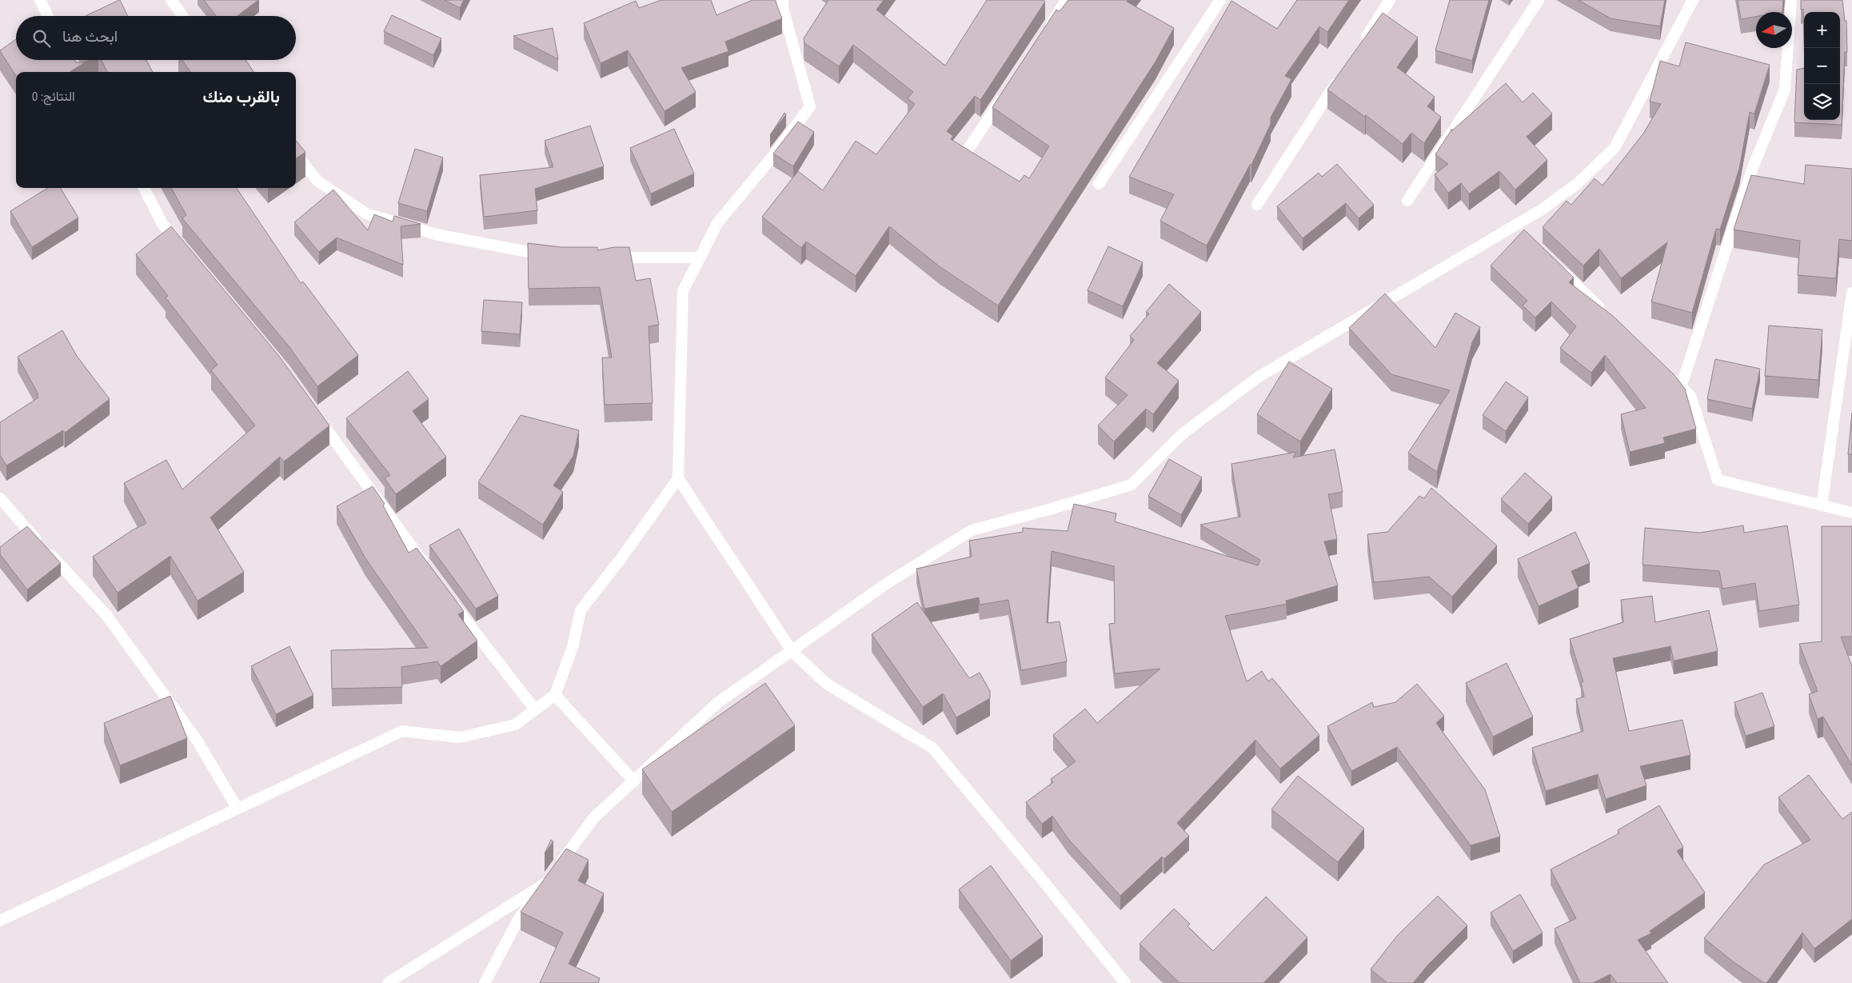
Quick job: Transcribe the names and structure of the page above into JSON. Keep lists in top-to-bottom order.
{
  "north": "left",
  "page": {
    "map_buttons": ["+", "−"],
    "search": "ابحث هنا",
    "heading": ["بالقرب منك", "النتائج: 0"]
  }
}
